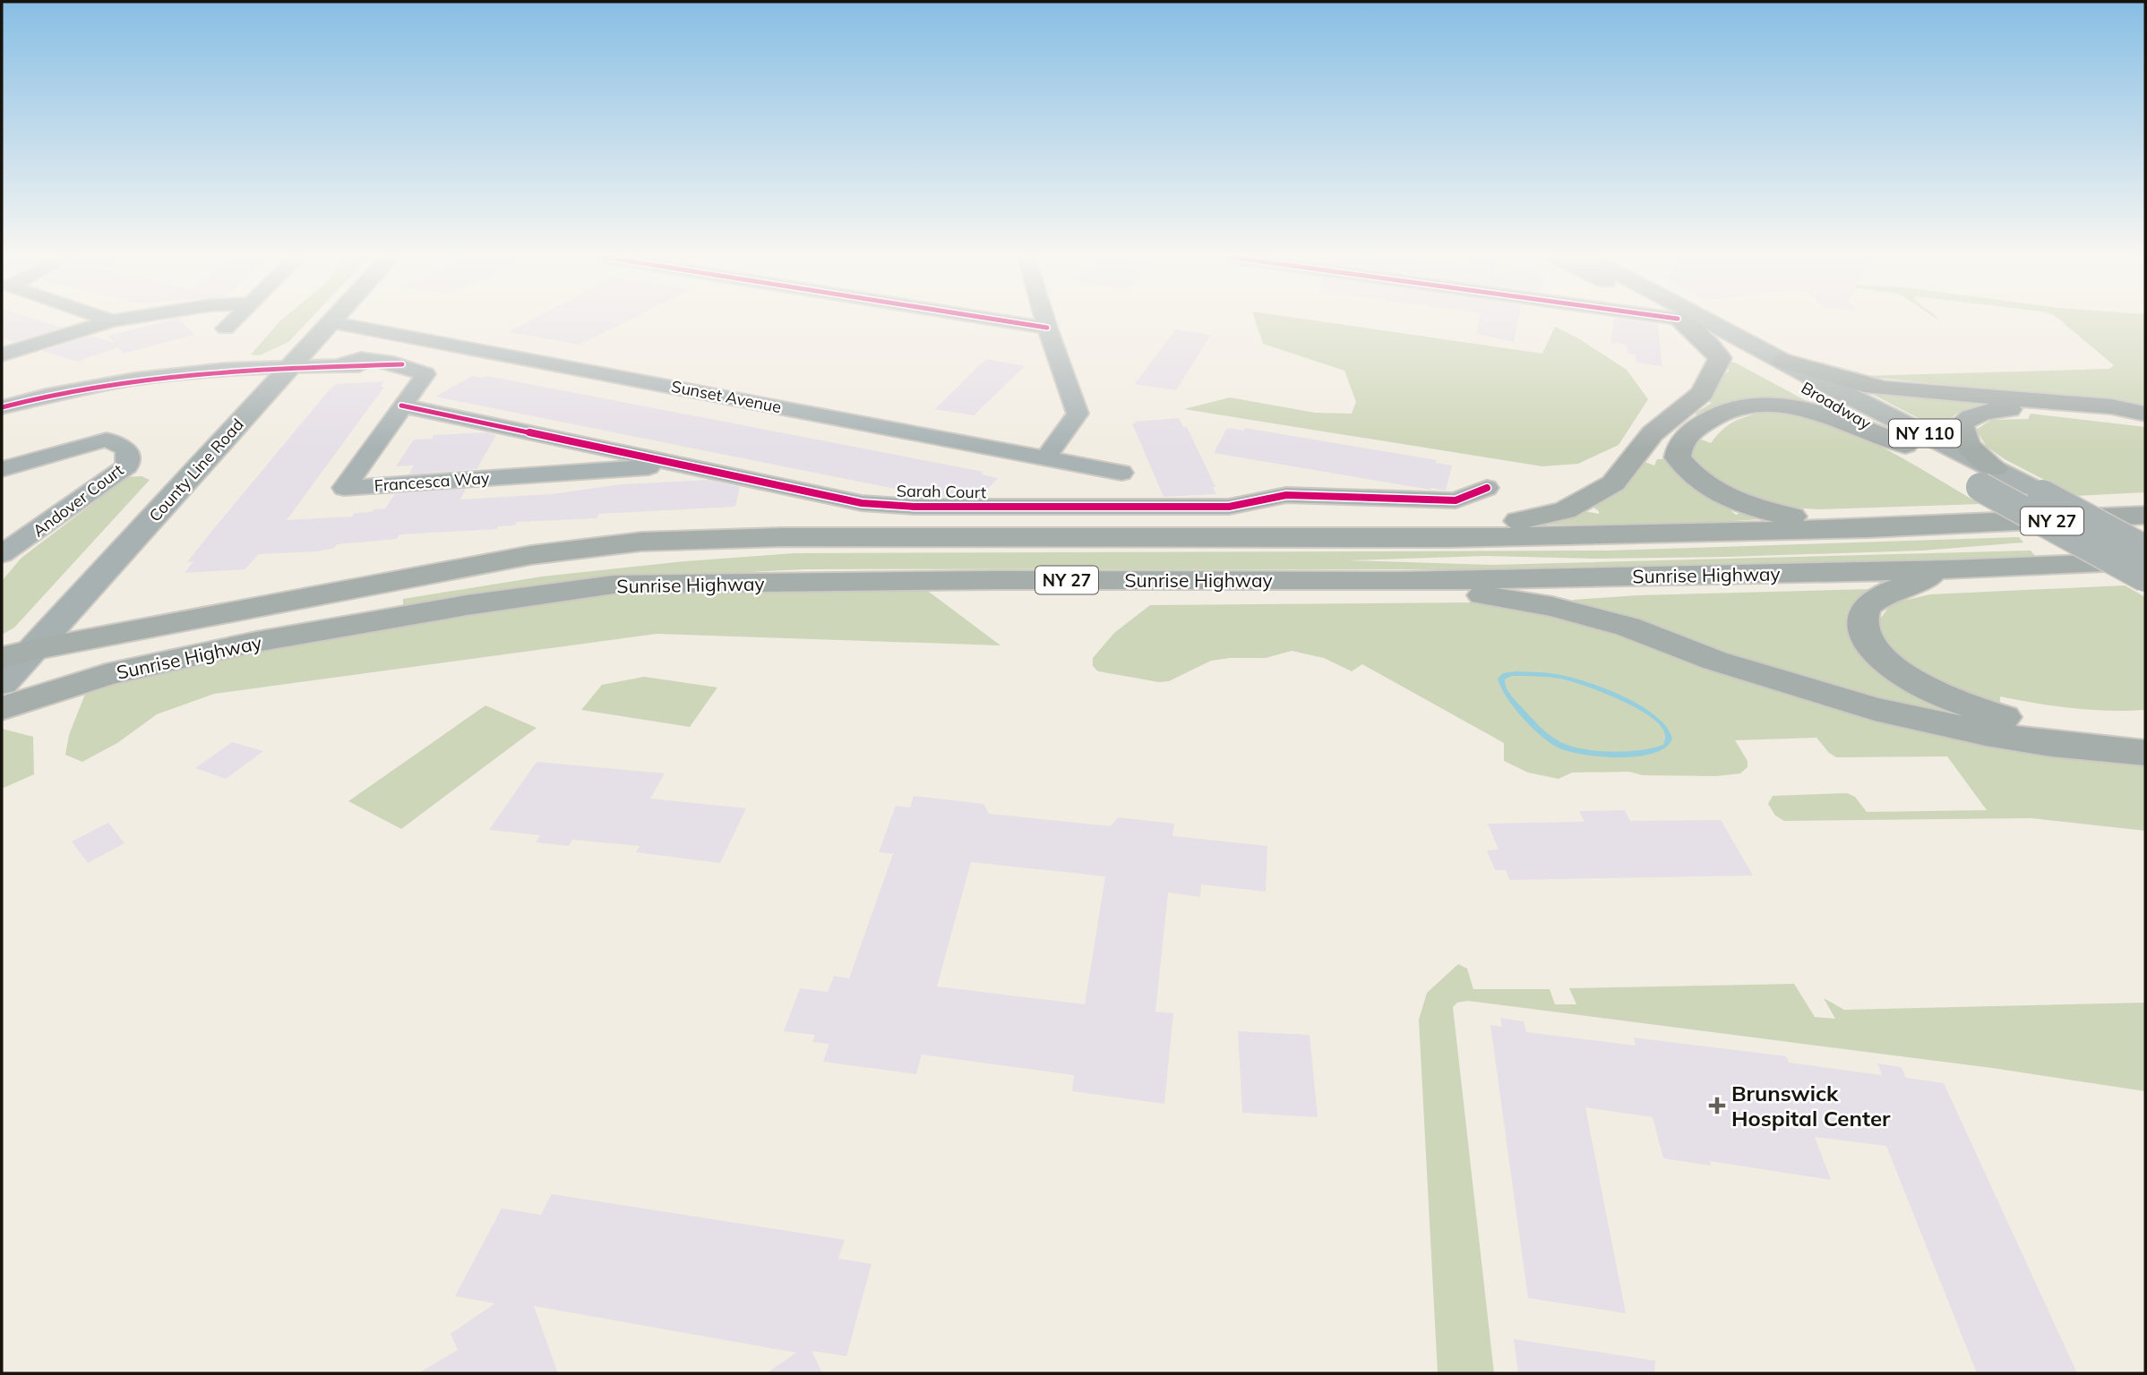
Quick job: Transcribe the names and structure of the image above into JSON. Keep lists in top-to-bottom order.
{
  "streets": {
    "highway": ["NY 27", "Sunrise Highway"],
    "main road": ["Broadway", "NY 110", "County Line Road"],
    "street": [
      "Sunset Avenue",
      "Francesca Way",
      "Sarah Court",
      "Andover Court"
    ]
  },
  "crossings": [
    ["Sunset Avenue", "County Line Road"],
    ["County Line Road", "Francesca Way"],
    ["County Line Road", "Sunrise Highway"],
    ["Francesca Way", "Sarah Court"]
  ],
  "places": {
    "health": ["Brunswick Hospital Center"]
  }
}
